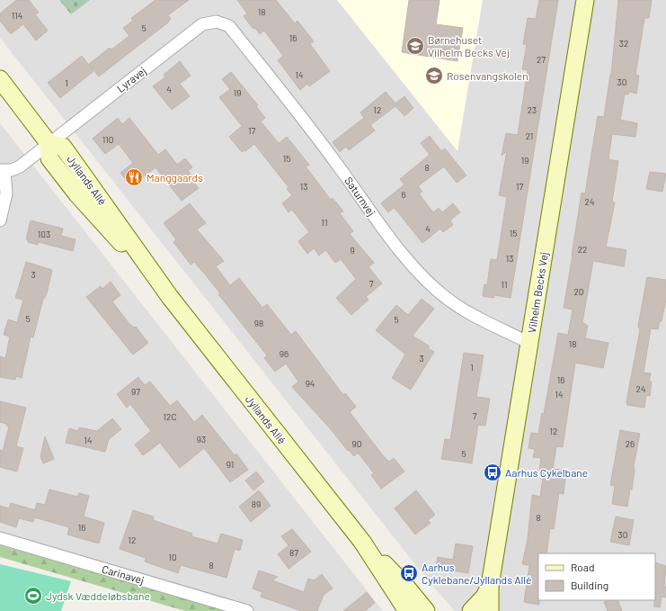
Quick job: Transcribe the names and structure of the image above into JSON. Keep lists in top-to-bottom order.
{
  "streets": {
    "street": [
      "Lyravej",
      "Jyllands Allé",
      "Saturnvej",
      "Vilhelm Becks Vej",
      "Carinavej"
    ]
  },
  "crossings": [
    ["Lyravej", "Jyllands Allé"],
    ["Lyravej", "Saturnvej"],
    ["Saturnvej", "Vilhelm Becks Vej"]
  ],
  "places": {
    "school or university": ["Børnehuset Vilhelm Becks Vej", "Rosenvangskolen"],
    "restaurant": ["Manggaards"],
    "bus stop": ["Aarhus Cykelbane", "Aarhus Cyklebane/Jyllands Allé"],
    "sports": ["Jydsk Væddeløbsbane"]
  },
  "house_numbers": [
    "18",
    "114",
    "5",
    "16",
    "32",
    "27",
    "14",
    "30",
    "1",
    "4",
    "19",
    "12",
    "23",
    "17",
    "21",
    "110",
    "15",
    "19",
    "8",
    "13",
    "17",
    "6",
    "24",
    "11",
    "4",
    "15",
    "103",
    "22",
    "9",
    "13",
    "3",
    "7",
    "11",
    "20",
    "5",
    "5",
    "98",
    "18",
    "96",
    "3",
    "1",
    "16",
    "94",
    "24",
    "97",
    "14",
    "7",
    "12C",
    "12",
    "93",
    "14",
    "90",
    "26",
    "5",
    "91",
    "89",
    "8",
    "16",
    "30",
    "12",
    "87",
    "10",
    "8"
  ],
  "legend": ["Road", "Building"]
}
